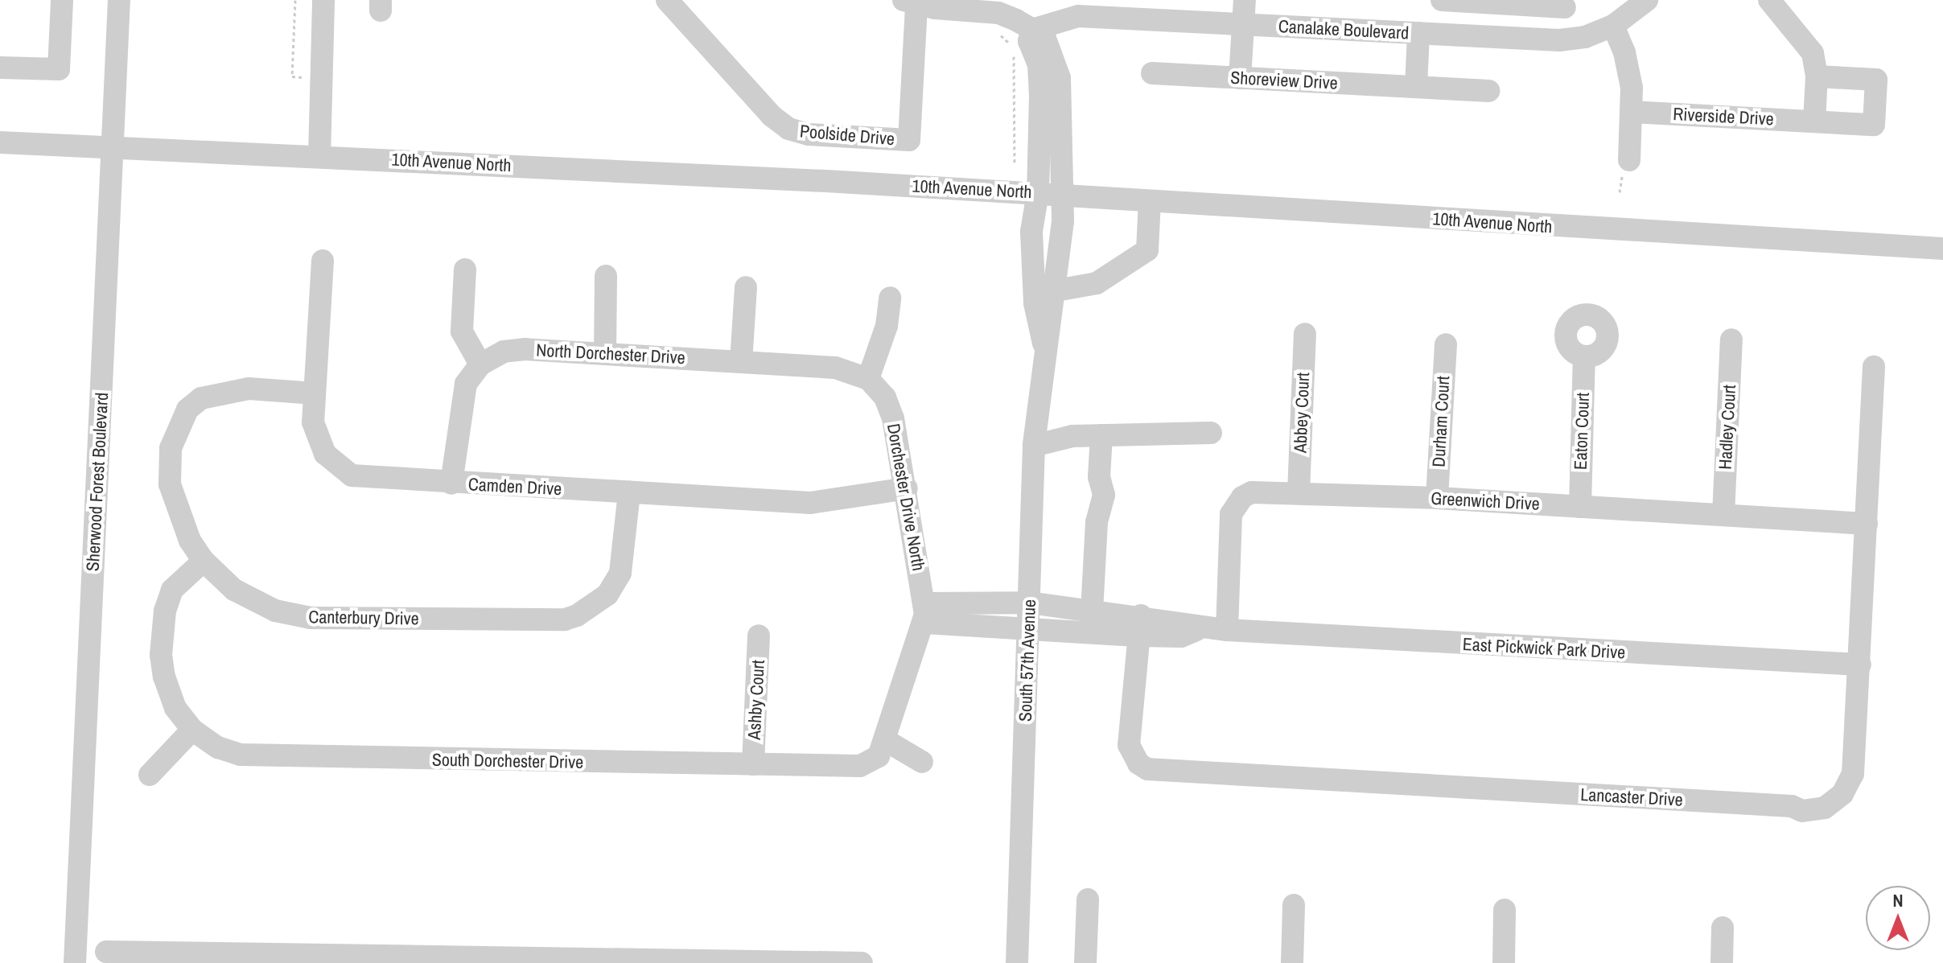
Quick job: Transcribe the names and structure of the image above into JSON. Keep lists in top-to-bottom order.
{
  "streets": {
    "street": [
      "Canalake Boulevard",
      "Shoreview Drive",
      "Riverside Drive",
      "Poolside Drive",
      "10th Avenue North",
      "North Dorchester Drive",
      "Abbey Court",
      "Durham Court",
      "Hadley Court",
      "Eaton Court",
      "Sherwood Forest Boulevard",
      "Camden Drive",
      "Dorchester Drive North",
      "Greenwich Drive",
      "Canterbury Drive",
      "East Pickwick Park Drive",
      "South 57th Avenue",
      "Ashby Court",
      "South Dorchester Drive",
      "Lancaster Drive"
    ]
  },
  "crossings": [
    ["10th Avenue North", "Sherwood Forest Boulevard"],
    ["10th Avenue North", "South 57th Avenue"],
    ["North Dorchester Drive", "Dorchester Drive North"],
    ["Abbey Court", "Greenwich Drive"],
    ["Durham Court", "Greenwich Drive"],
    ["Hadley Court", "Greenwich Drive"],
    ["Eaton Court", "Greenwich Drive"],
    ["Camden Drive", "Dorchester Drive North"],
    ["Camden Drive", "Canterbury Drive"],
    ["Dorchester Drive North", "South Dorchester Drive"],
    ["Greenwich Drive", "East Pickwick Park Drive"],
    ["Greenwich Drive", "Lancaster Drive"],
    ["Canterbury Drive", "South Dorchester Drive"],
    ["East Pickwick Park Drive", "Lancaster Drive"],
    ["Ashby Court", "South Dorchester Drive"]
  ],
  "north": "top"
}
